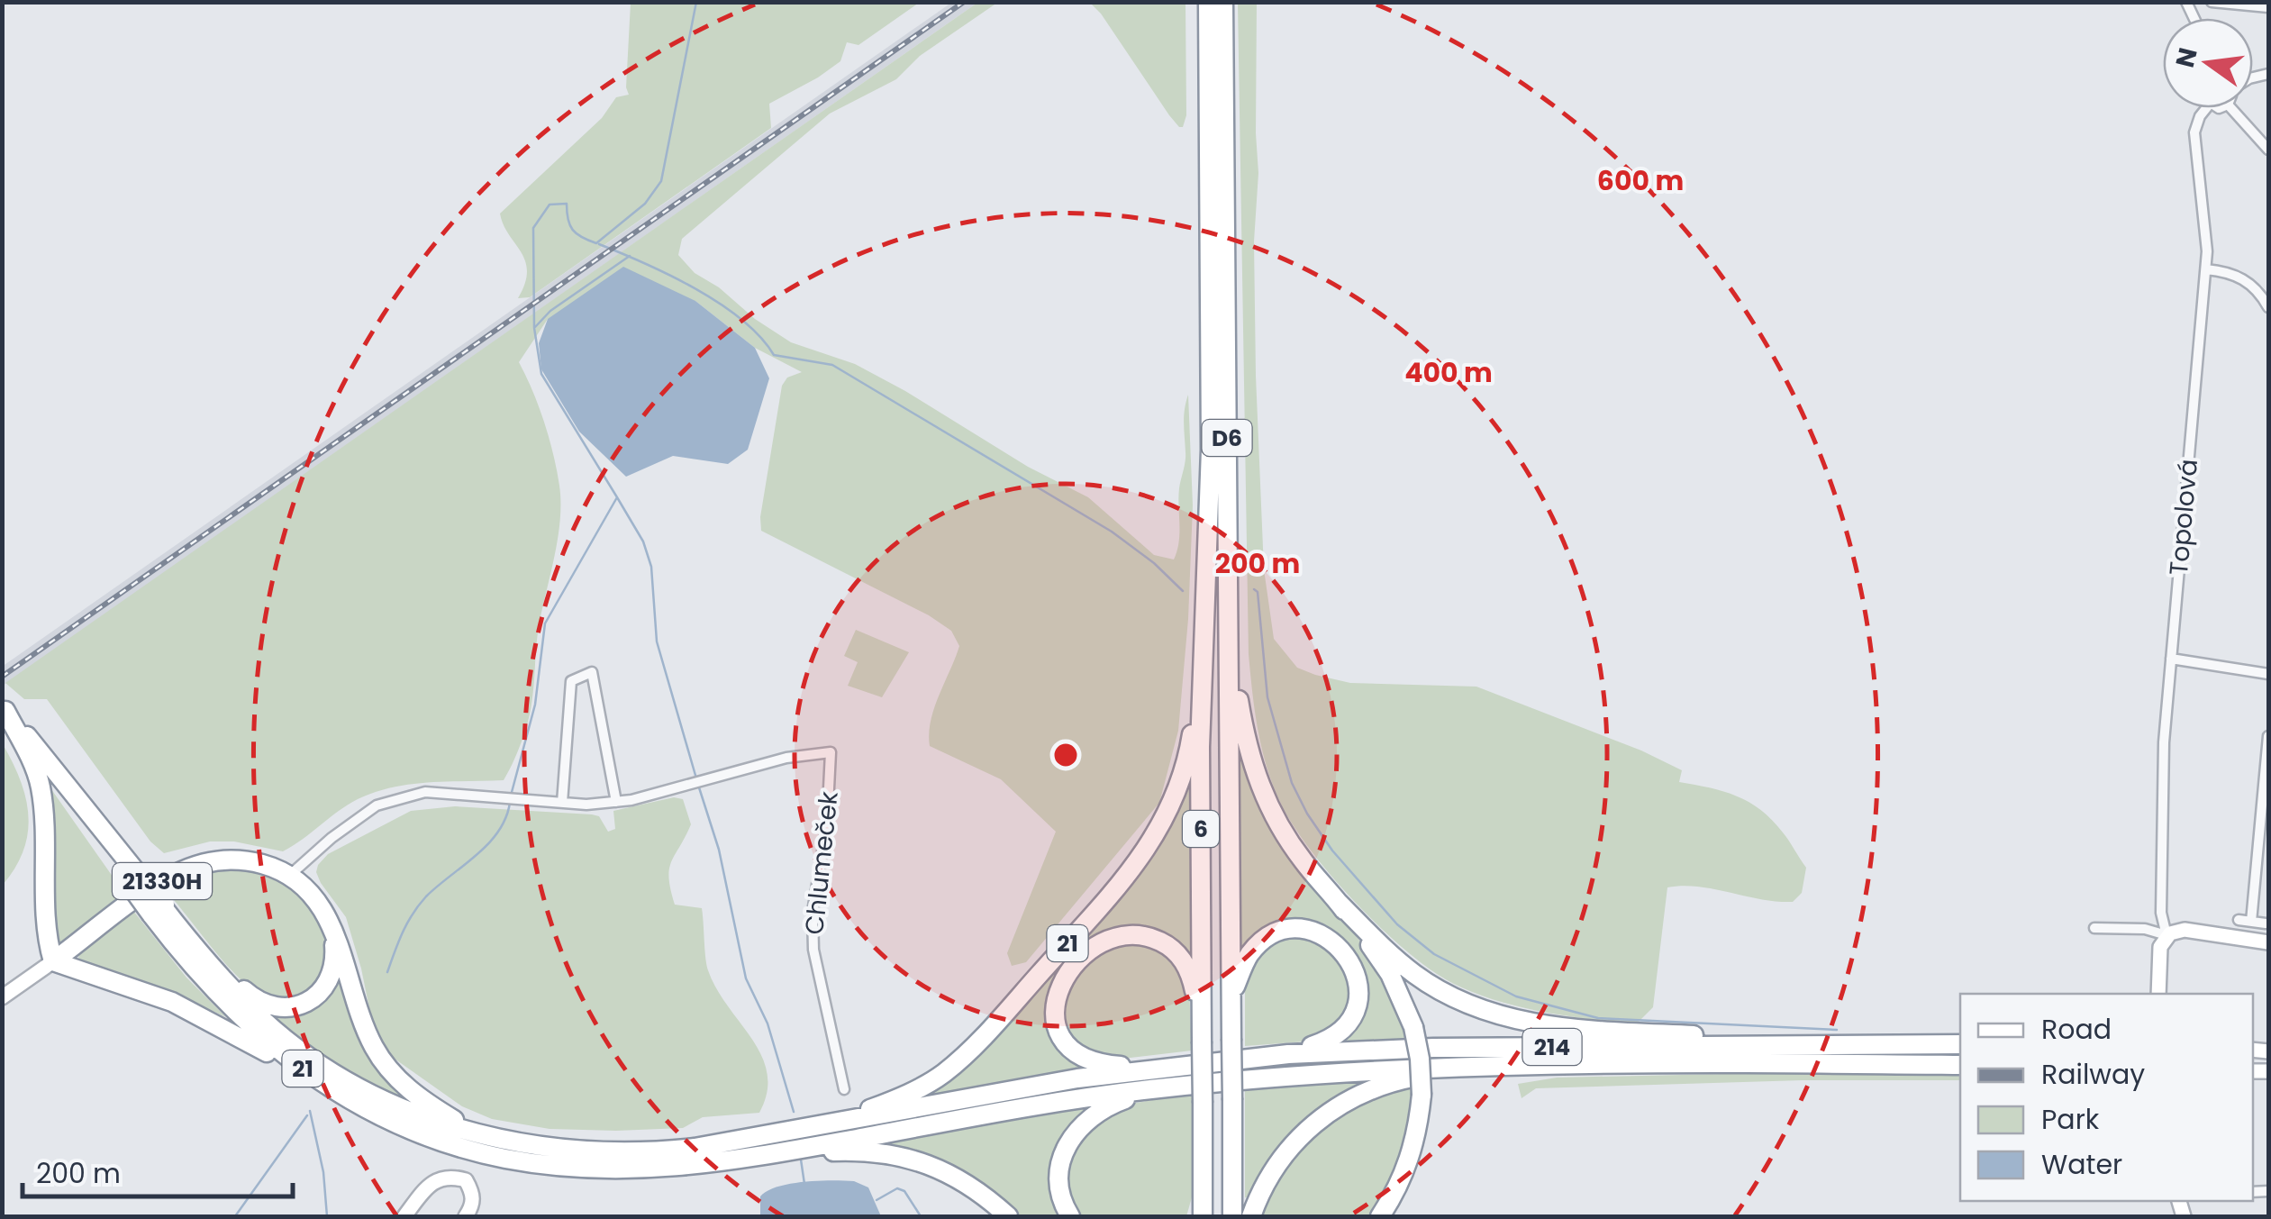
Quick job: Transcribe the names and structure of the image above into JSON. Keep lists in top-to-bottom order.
{
  "streets": {
    "highway": [
      "D6",
      "6",
      "21330H",
      "21",
      "214"
    ],
    "street": ["Topolová", "Chlumeček"]
  },
  "crossings": [
    ["D6", "6"],
    ["6", "21"],
    ["6", "214"],
    ["21330H", "21"],
    ["21", "214"]
  ],
  "legend": [
    "Road",
    "Railway",
    "Park",
    "Water"
  ],
  "scale_bar": "200 m",
  "north": "left",
  "rings": ["600 m", "400 m", "200 m"]
}
